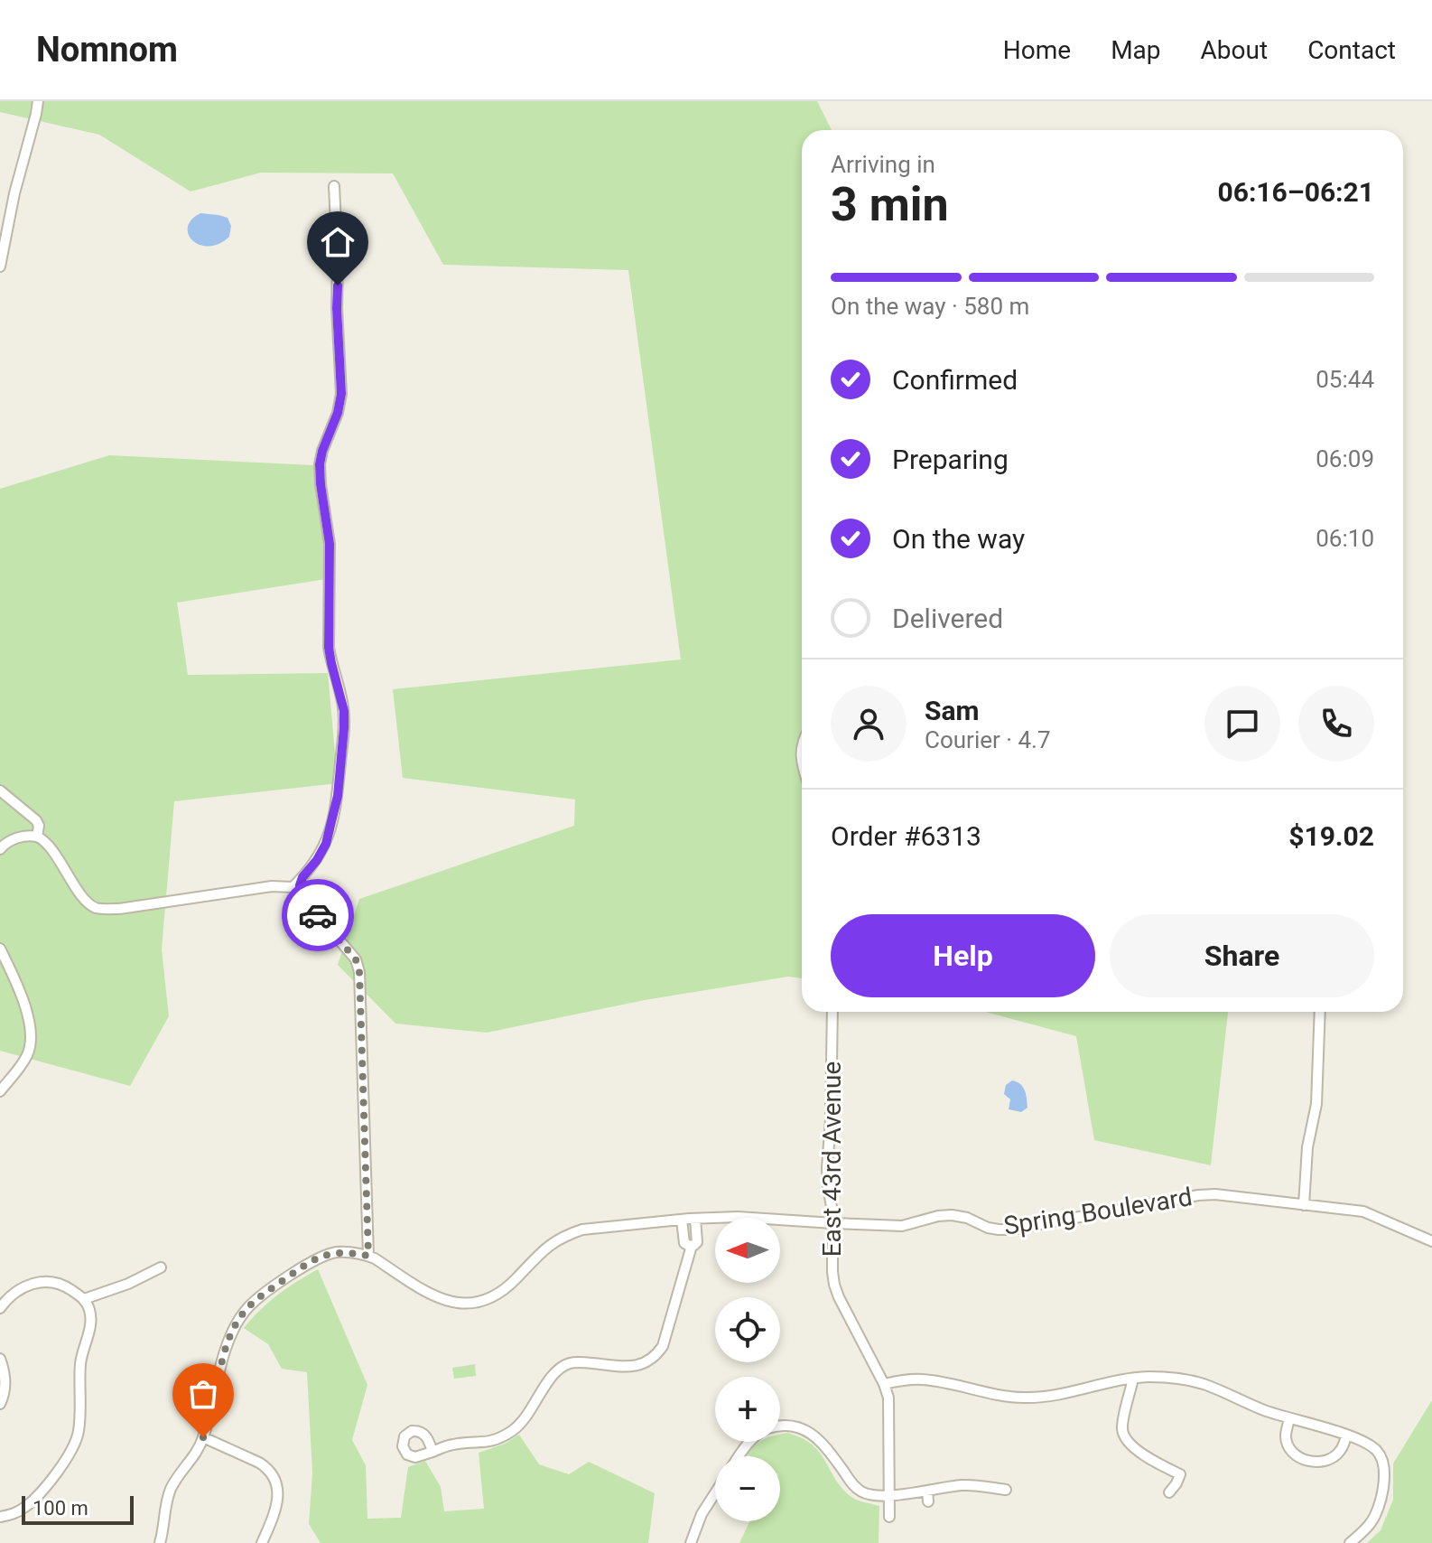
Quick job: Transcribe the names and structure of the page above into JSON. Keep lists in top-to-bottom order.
{
  "streets": {
    "street": ["East 43rd Avenue", "Spring Boulevard"]
  },
  "crossings": [
    ["East 43rd Avenue", "Spring Boulevard"]
  ],
  "scale_bar": "100 m",
  "north": "left",
  "page": {
    "header": "Nomnom",
    "nav": [
      "Home",
      "Map",
      "About",
      "Contact"
    ],
    "heading": ["3 min", "Arriving in", "06:16–06:21"],
    "panel": [
      "Sam",
      "Courier · 4.7",
      "Order #6313",
      "$19.02"
    ],
    "bar": "On the way · 580 m",
    "list": [
      ["Confirmed", "05:44"],
      ["Preparing", "06:09"],
      ["On the way", "06:10"],
      "Delivered"
    ],
    "buttons": ["Help", "Share"],
    "map_buttons": ["+", "−"],
    "scale": "100 m"
  }
}
